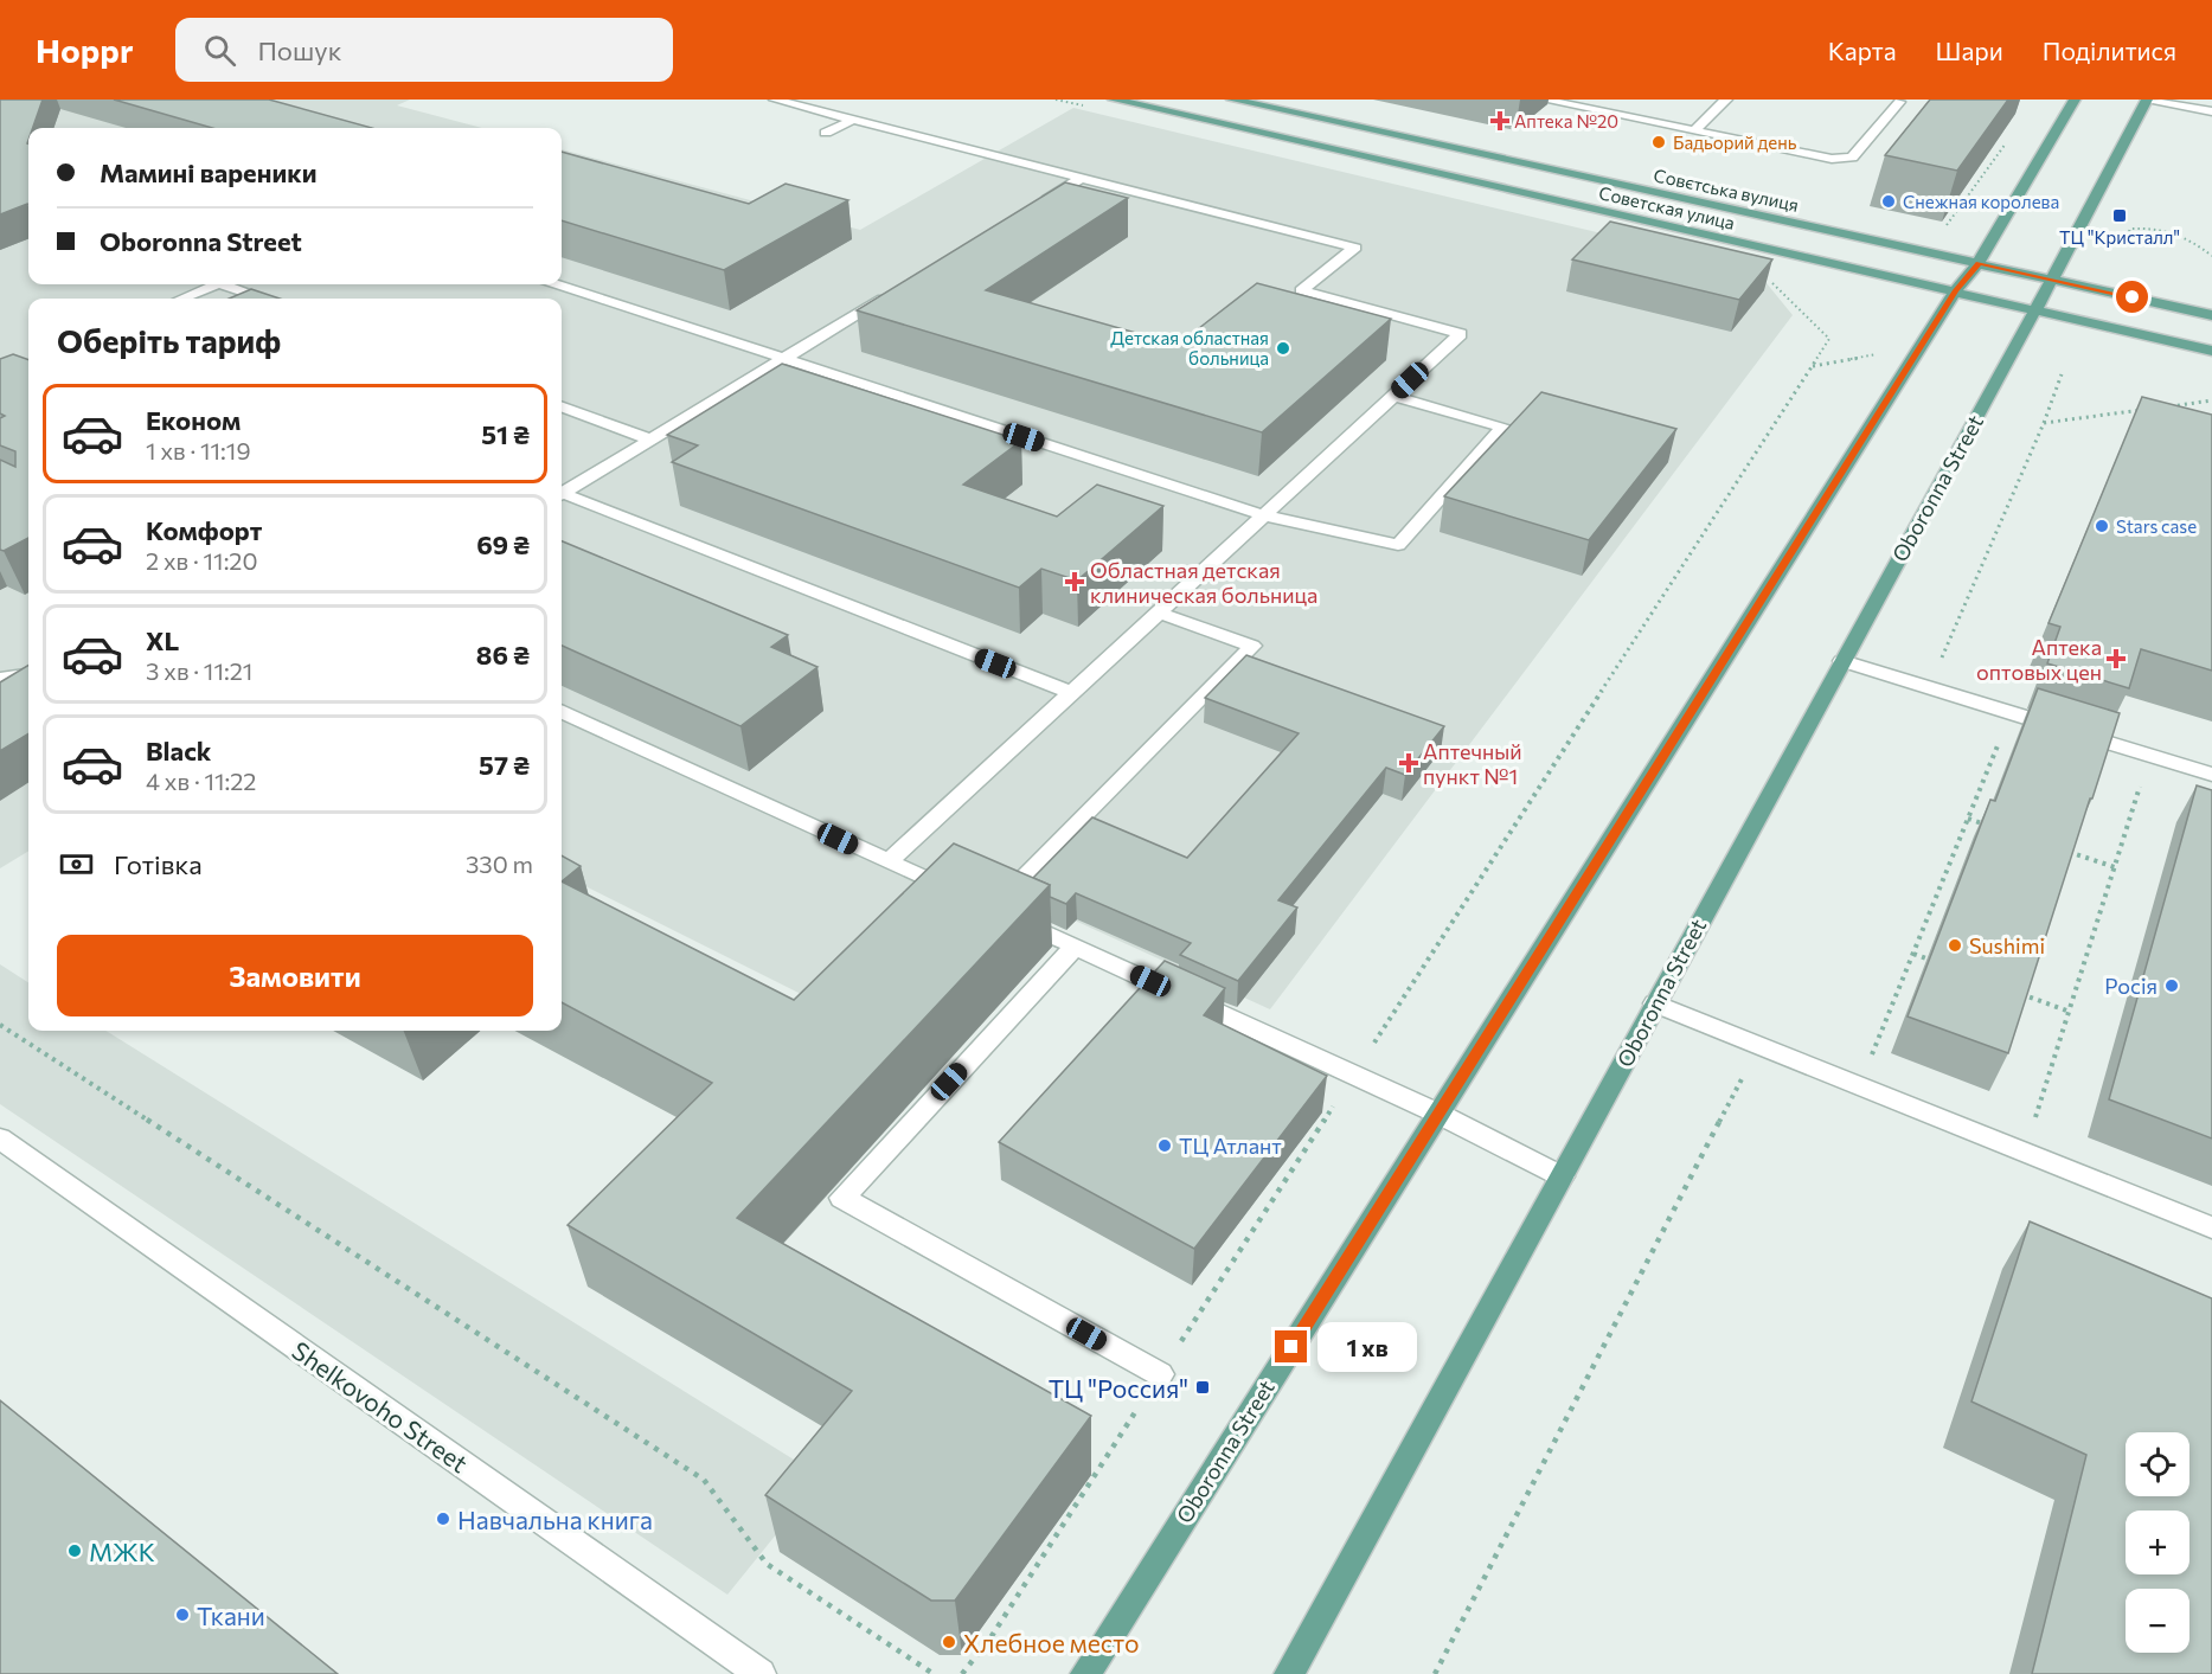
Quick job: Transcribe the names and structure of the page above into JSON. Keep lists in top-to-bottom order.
{
  "streets": {
    "main road": ["Совєтська вулиця", "Советская улица", "Oboronna Street"],
    "street": ["Shelkovoho Street"]
  },
  "crossings": [
    ["Совєтська вулиця", "Oboronna Street"],
    ["Советская улица", "Oboronna Street"]
  ],
  "places": {
    "health": [
      "Аптека №20",
      "Областная детская клиническая больница",
      "Аптека оптовых цен",
      "Аптечный пункт №1"
    ],
    "other": [
      "Бадьорий день",
      "Снежная королева",
      "Детская областная больница",
      "Stars case",
      "Sushimi",
      "Росія",
      "ТЦ Атлант",
      "Навчальна книга",
      "МЖК",
      "Ткани",
      "Хлебное место"
    ],
    "transit": ["ТЦ \"Кристалл\"", "ТЦ \"Россия\""]
  },
  "page": {
    "header": "Hoppr",
    "search": "Пошук",
    "nav": ["Карта", "Шари", "Поділитися"],
    "banner": ["Мамині вареники", "Oboronna Street"],
    "heading": "Оберіть тариф",
    "list": [
      {
        "name": "Економ",
        "note": "1 хв · 11:19",
        "value": "51 ₴"
      },
      {
        "name": "Комфорт",
        "note": "2 хв · 11:20",
        "value": "69 ₴"
      },
      {
        "name": "XL",
        "note": "3 хв · 11:21",
        "value": "86 ₴"
      },
      {
        "name": "Black",
        "note": "4 хв · 11:22",
        "value": "57 ₴"
      }
    ],
    "pay": ["Готівка", "330 m"],
    "buttons": "Замовити",
    "bubble": "1 хв",
    "map_buttons": ["+", "−"]
  }
}
